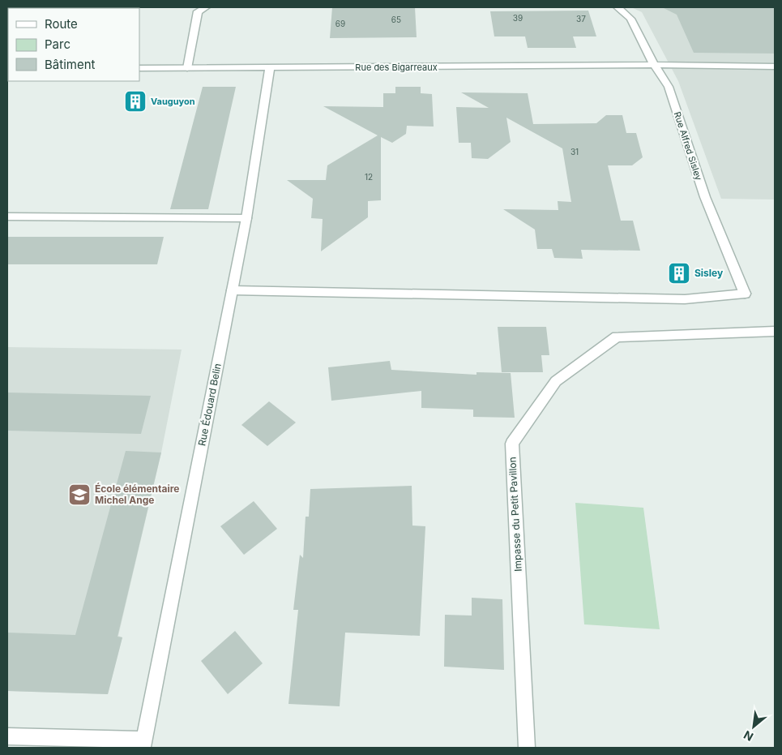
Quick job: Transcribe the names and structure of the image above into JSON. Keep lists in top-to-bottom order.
{
  "streets": {
    "street": [
      "Rue des Bigarreaux",
      "Rue Alfred Sisley",
      "Rue Édouard Belin",
      "Impasse du Petit Pavillon"
    ]
  },
  "crossings": [
    ["Rue des Bigarreaux", "Rue Alfred Sisley"],
    ["Rue des Bigarreaux", "Rue Édouard Belin"],
    ["Rue Alfred Sisley", "Rue Édouard Belin"]
  ],
  "places": {
    "building": ["Vauguyon", "Sisley"],
    "school or university": ["École élémentaire Michel Ange"]
  },
  "house_numbers": [
    "39",
    "37",
    "65",
    "69",
    "31",
    "12"
  ],
  "legend": ["Route", "Parc", "Bâtiment"],
  "north": "bottom left"
}
